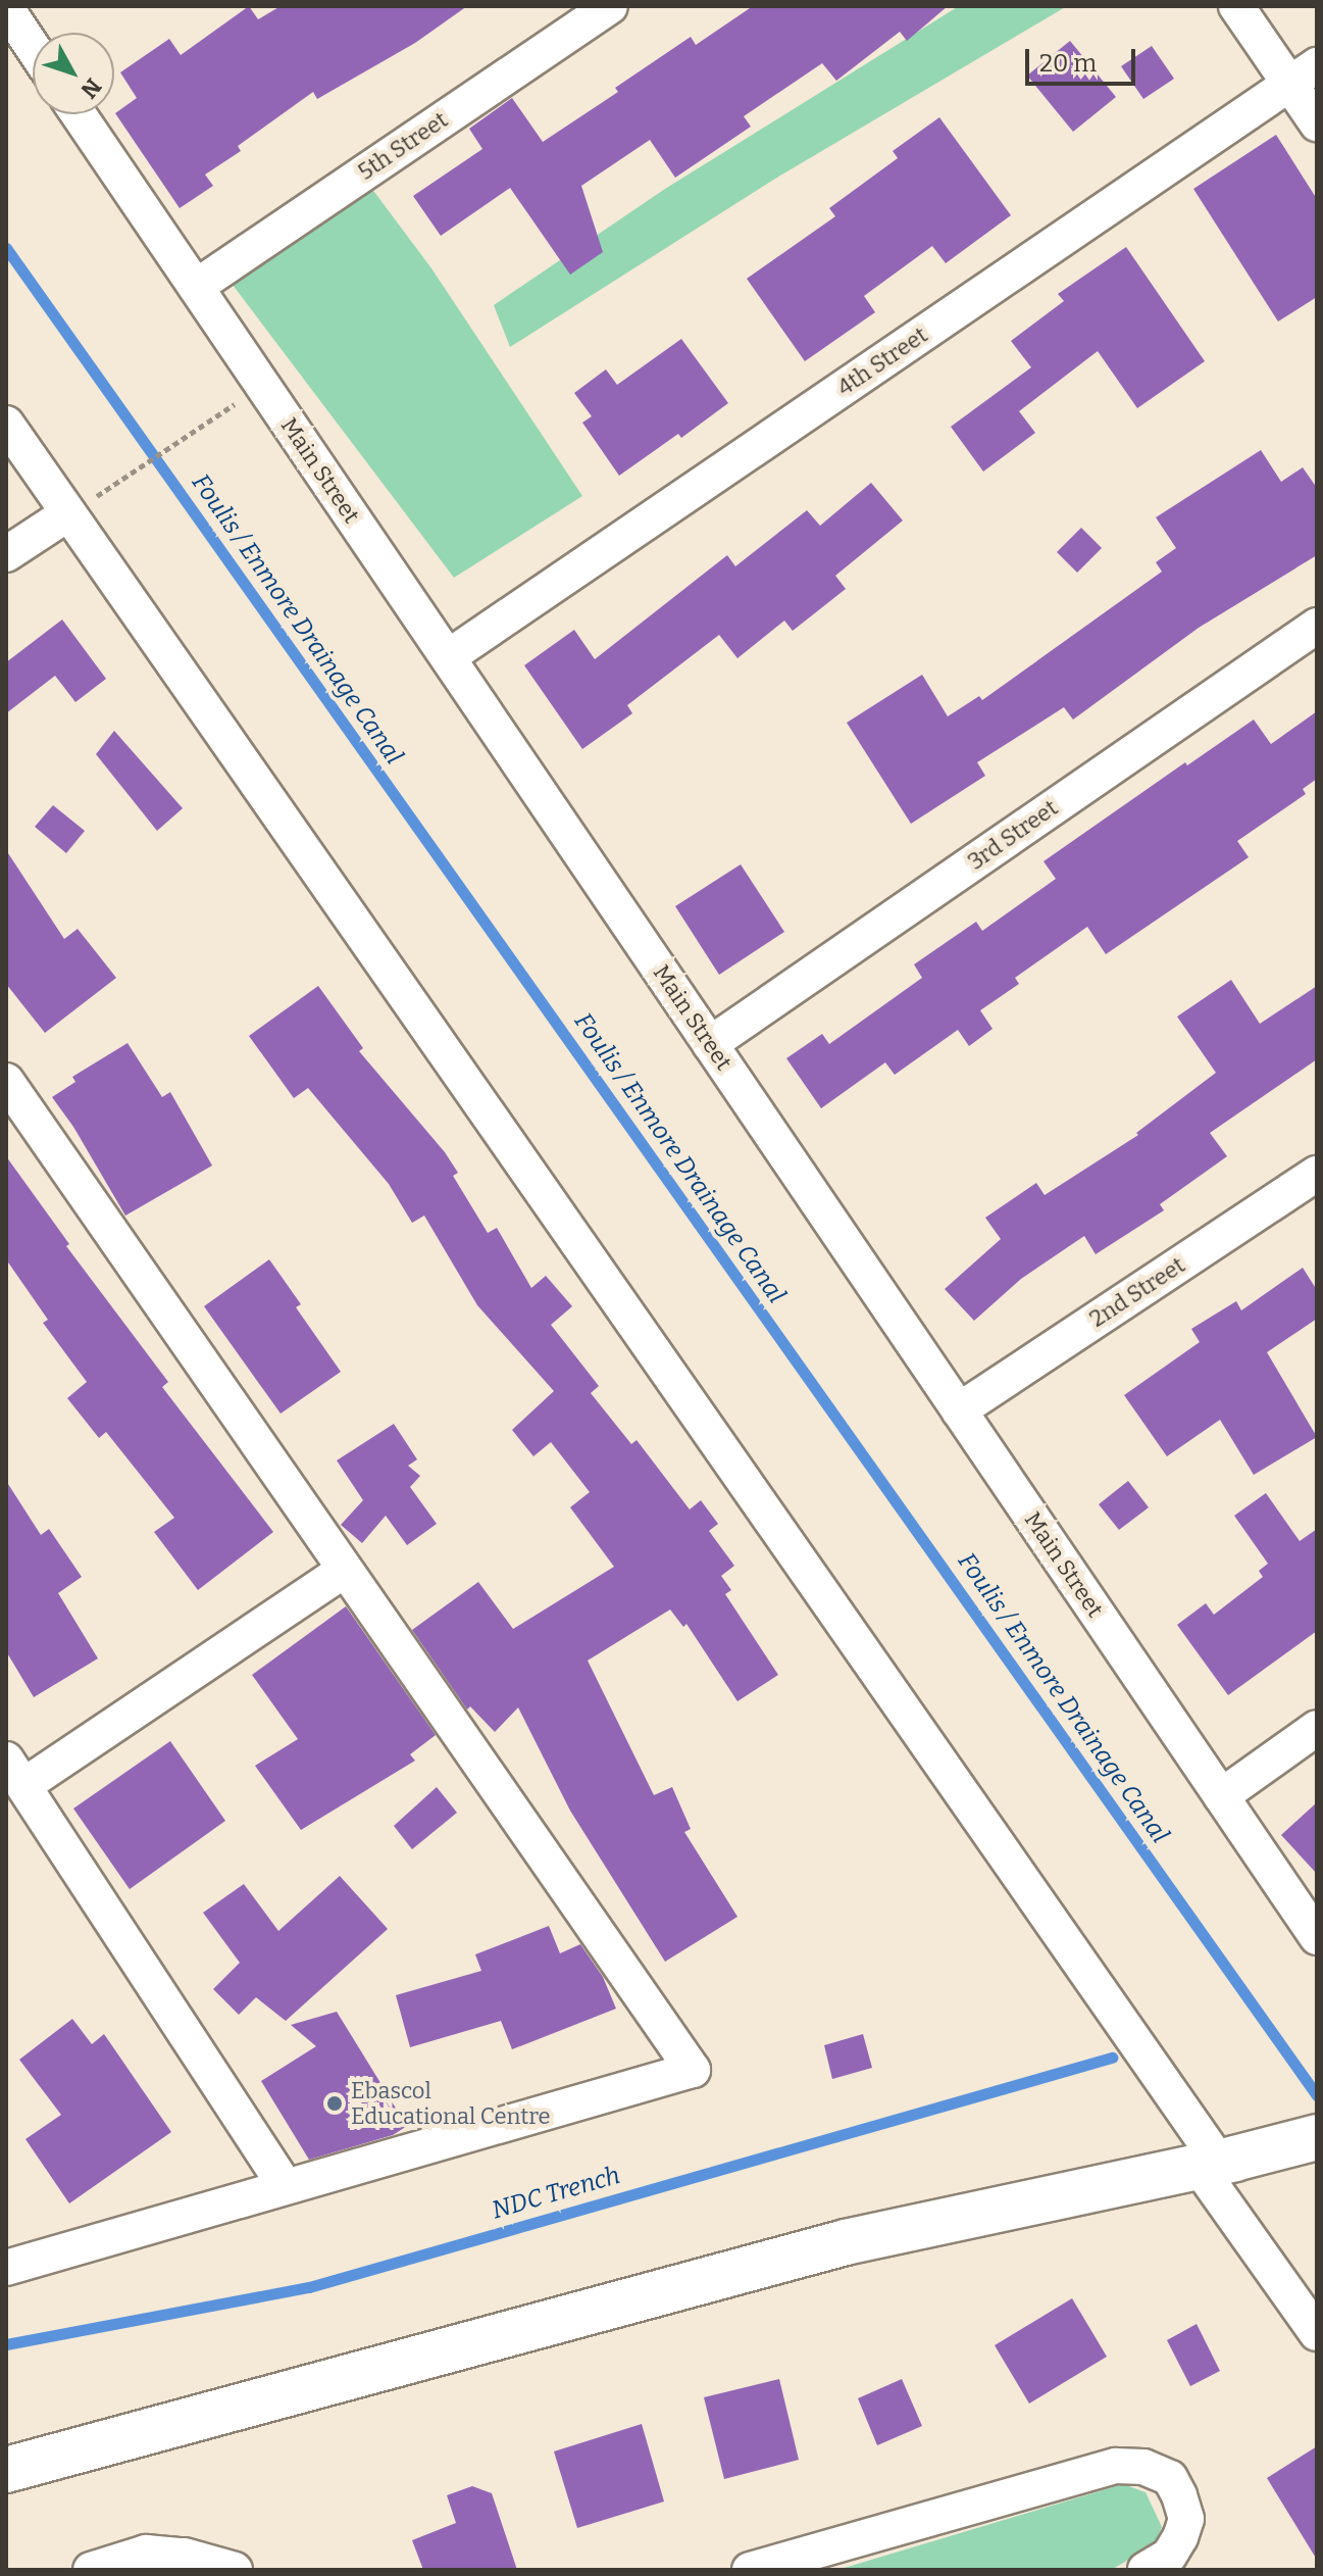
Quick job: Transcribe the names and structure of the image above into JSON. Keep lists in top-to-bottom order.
{
  "streets": {
    "street": [
      "5th Street",
      "4th Street",
      "Main Street",
      "3rd Street",
      "2nd Street"
    ]
  },
  "crossings": [
    ["5th Street", "Main Street"],
    ["4th Street", "Main Street"],
    ["Main Street", "3rd Street"],
    ["Main Street", "2nd Street"]
  ],
  "water": ["Foulis / Enmore Drainage Canal", "NDC Trench"],
  "places": ["Ebascol Educational Centre"],
  "scale_bar": "20 m",
  "north": "bottom right"
}
